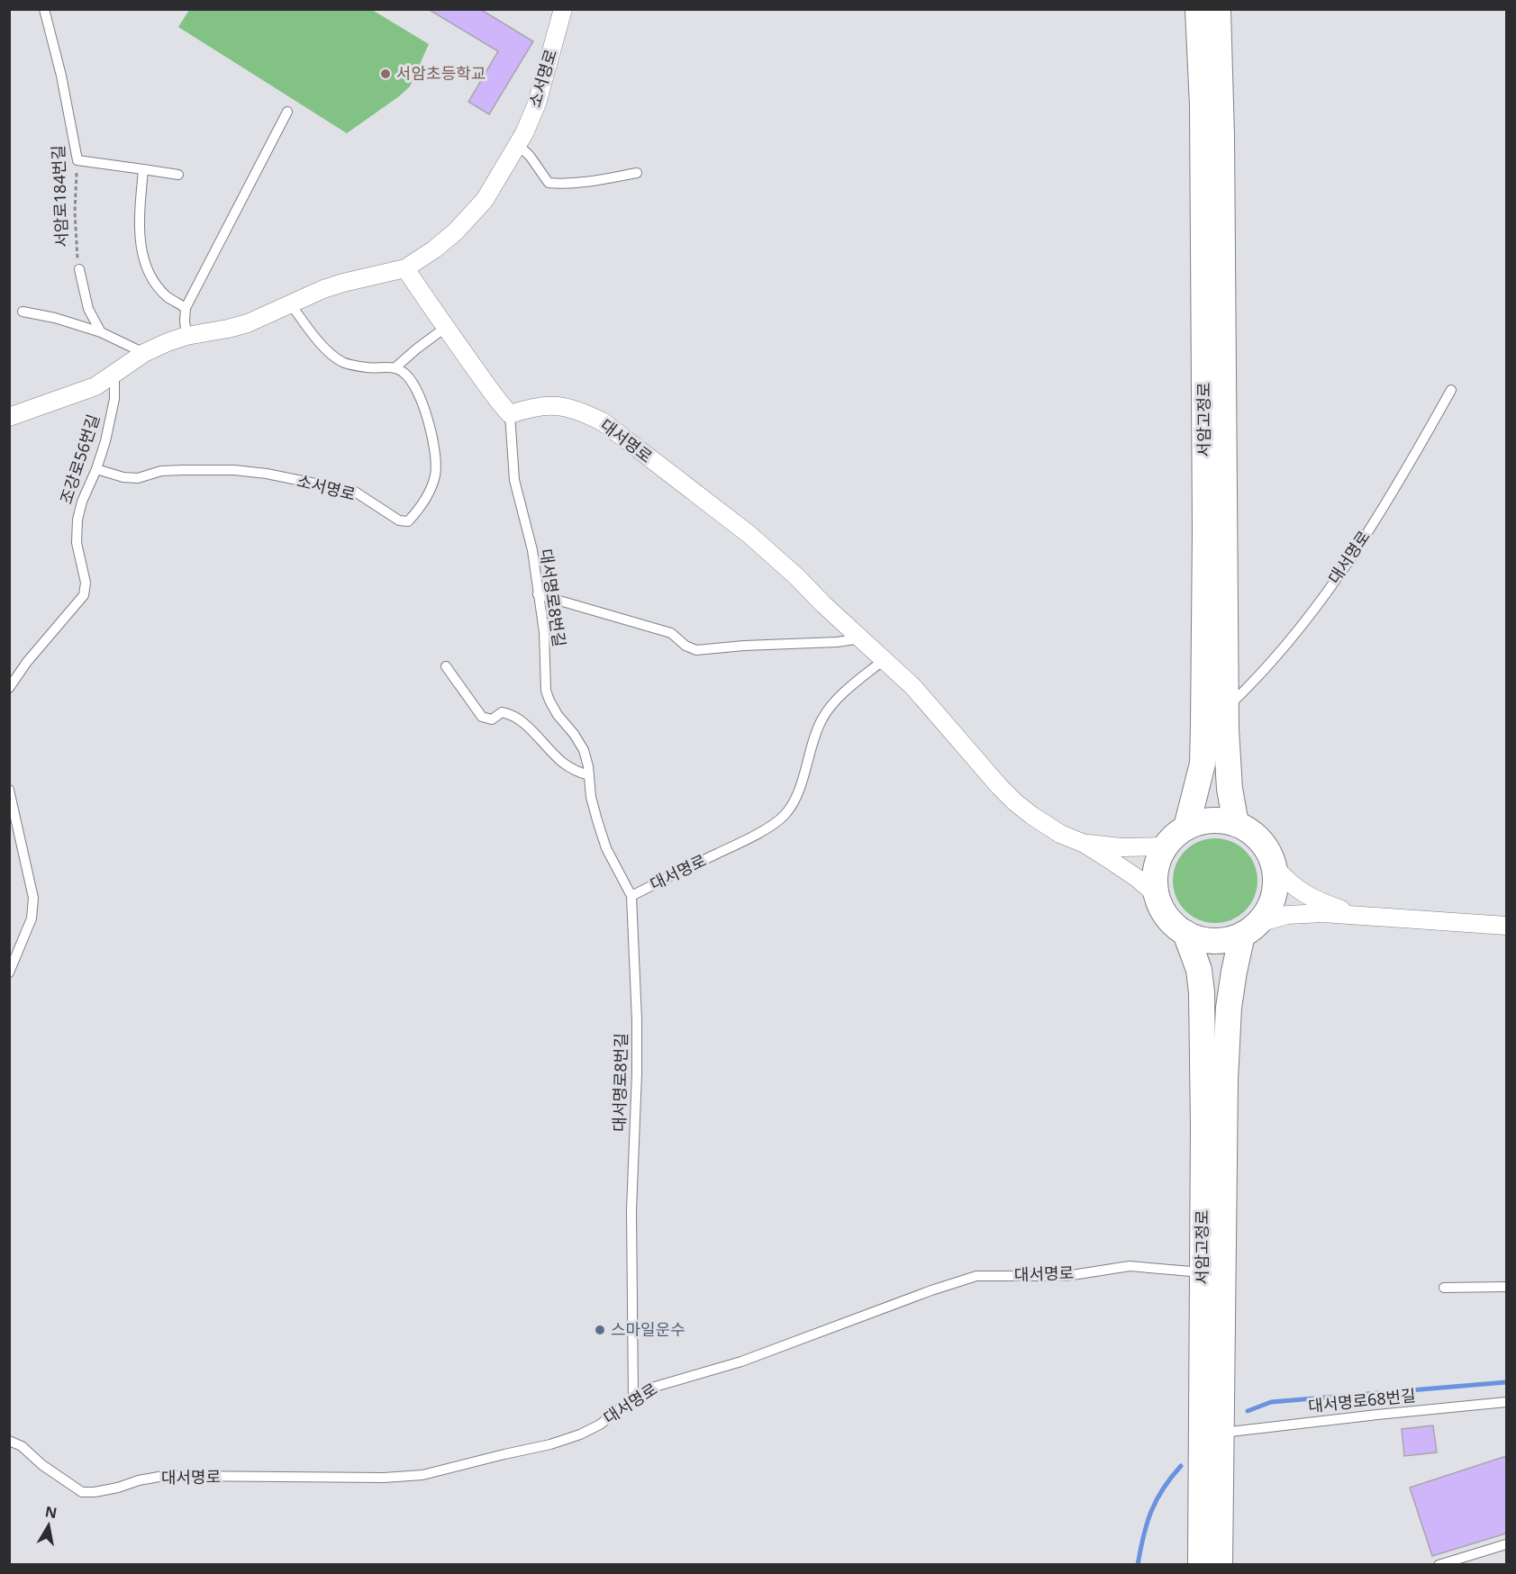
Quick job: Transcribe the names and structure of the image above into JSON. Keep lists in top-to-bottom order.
{
  "streets": {
    "main road": ["서암고정로"],
    "street": ["소서명로", "대서명로"],
    "lane": [
      "서암로184번길",
      "조강로56번길",
      "대서명로8번길",
      "대서명로68번길"
    ]
  },
  "crossings": [
    ["소서명로", "조강로56번길"],
    ["서암고정로", "대서명로"],
    ["서암고정로", "대서명로68번길"],
    ["대서명로", "대서명로8번길"]
  ],
  "places": ["서암초등학교", "스마일운수"],
  "north": "top"
}
